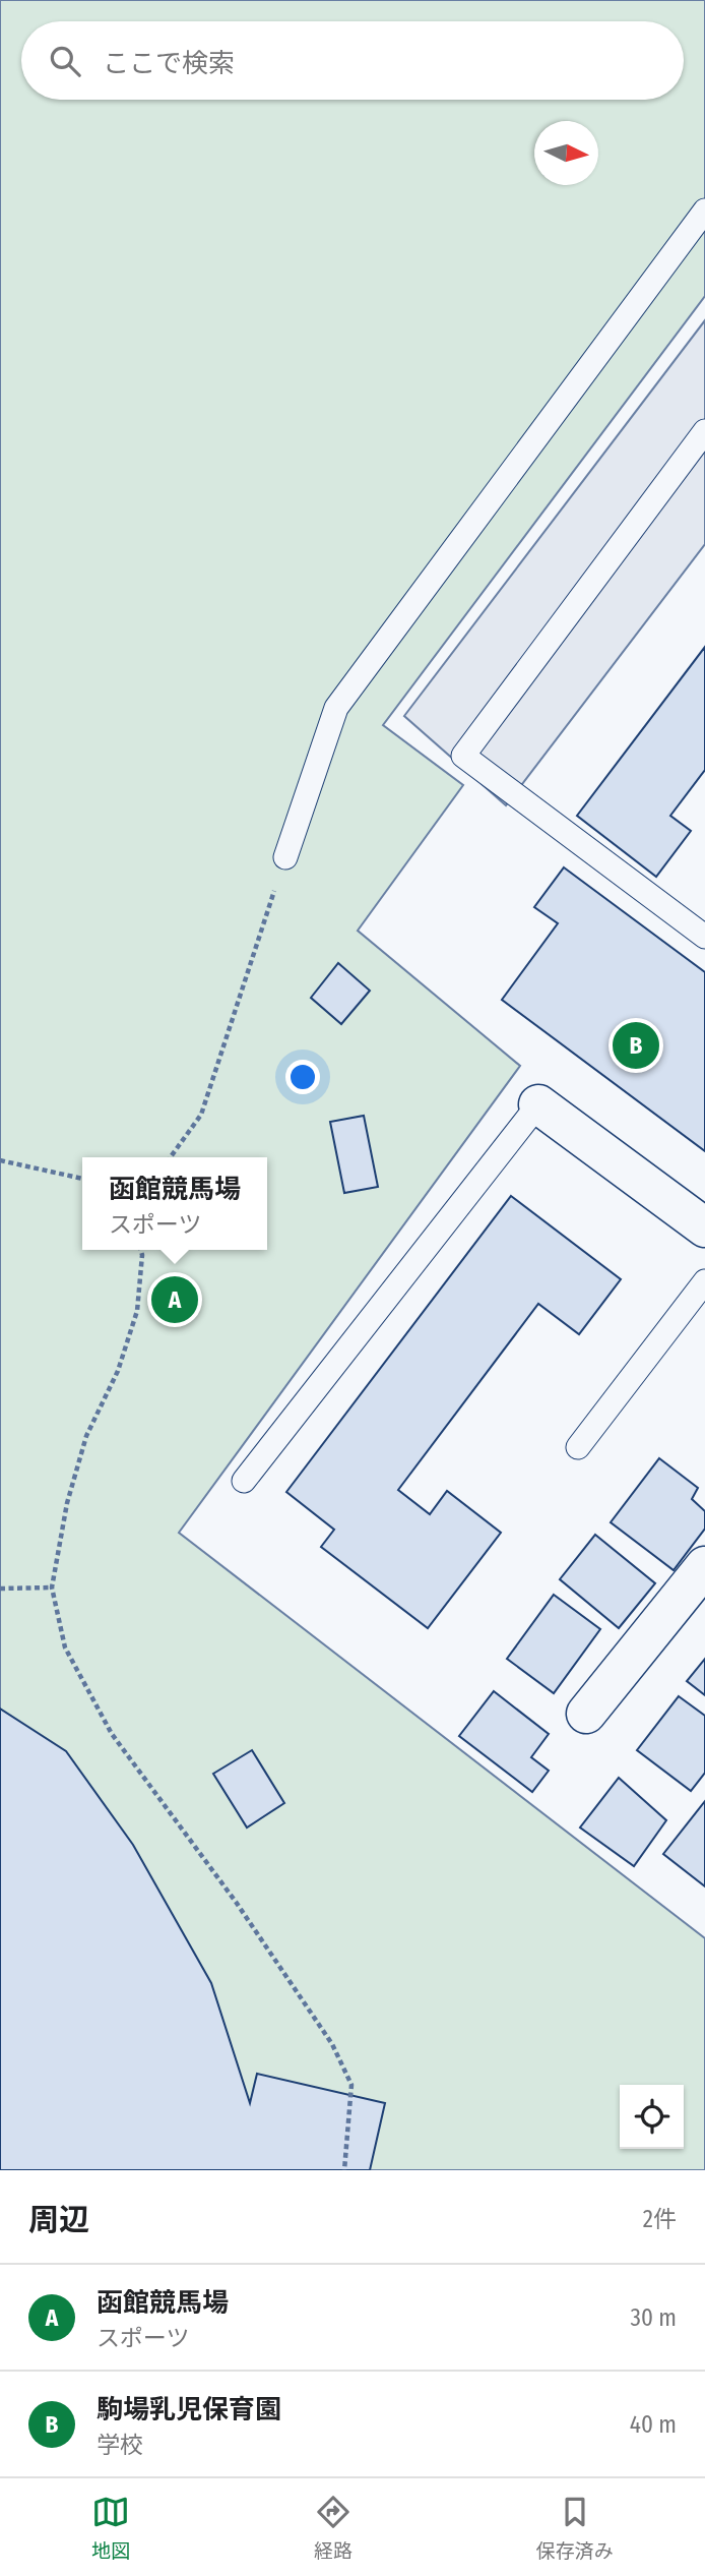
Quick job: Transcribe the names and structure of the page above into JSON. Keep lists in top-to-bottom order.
{
  "north": "right",
  "page": {
    "search": "ここで検索",
    "pins": ["B", "A"],
    "popup": ["函館競馬場", "スポーツ"],
    "heading": ["周辺", "2件"],
    "list": [
      {
        "mark": "A",
        "name": "函館競馬場",
        "note": "スポーツ",
        "value": "30 m"
      },
      {
        "mark": "B",
        "name": "駒場乳児保育園",
        "note": "学校",
        "value": "40 m"
      }
    ],
    "nav": ["地図", "経路", "保存済み"]
  }
}
